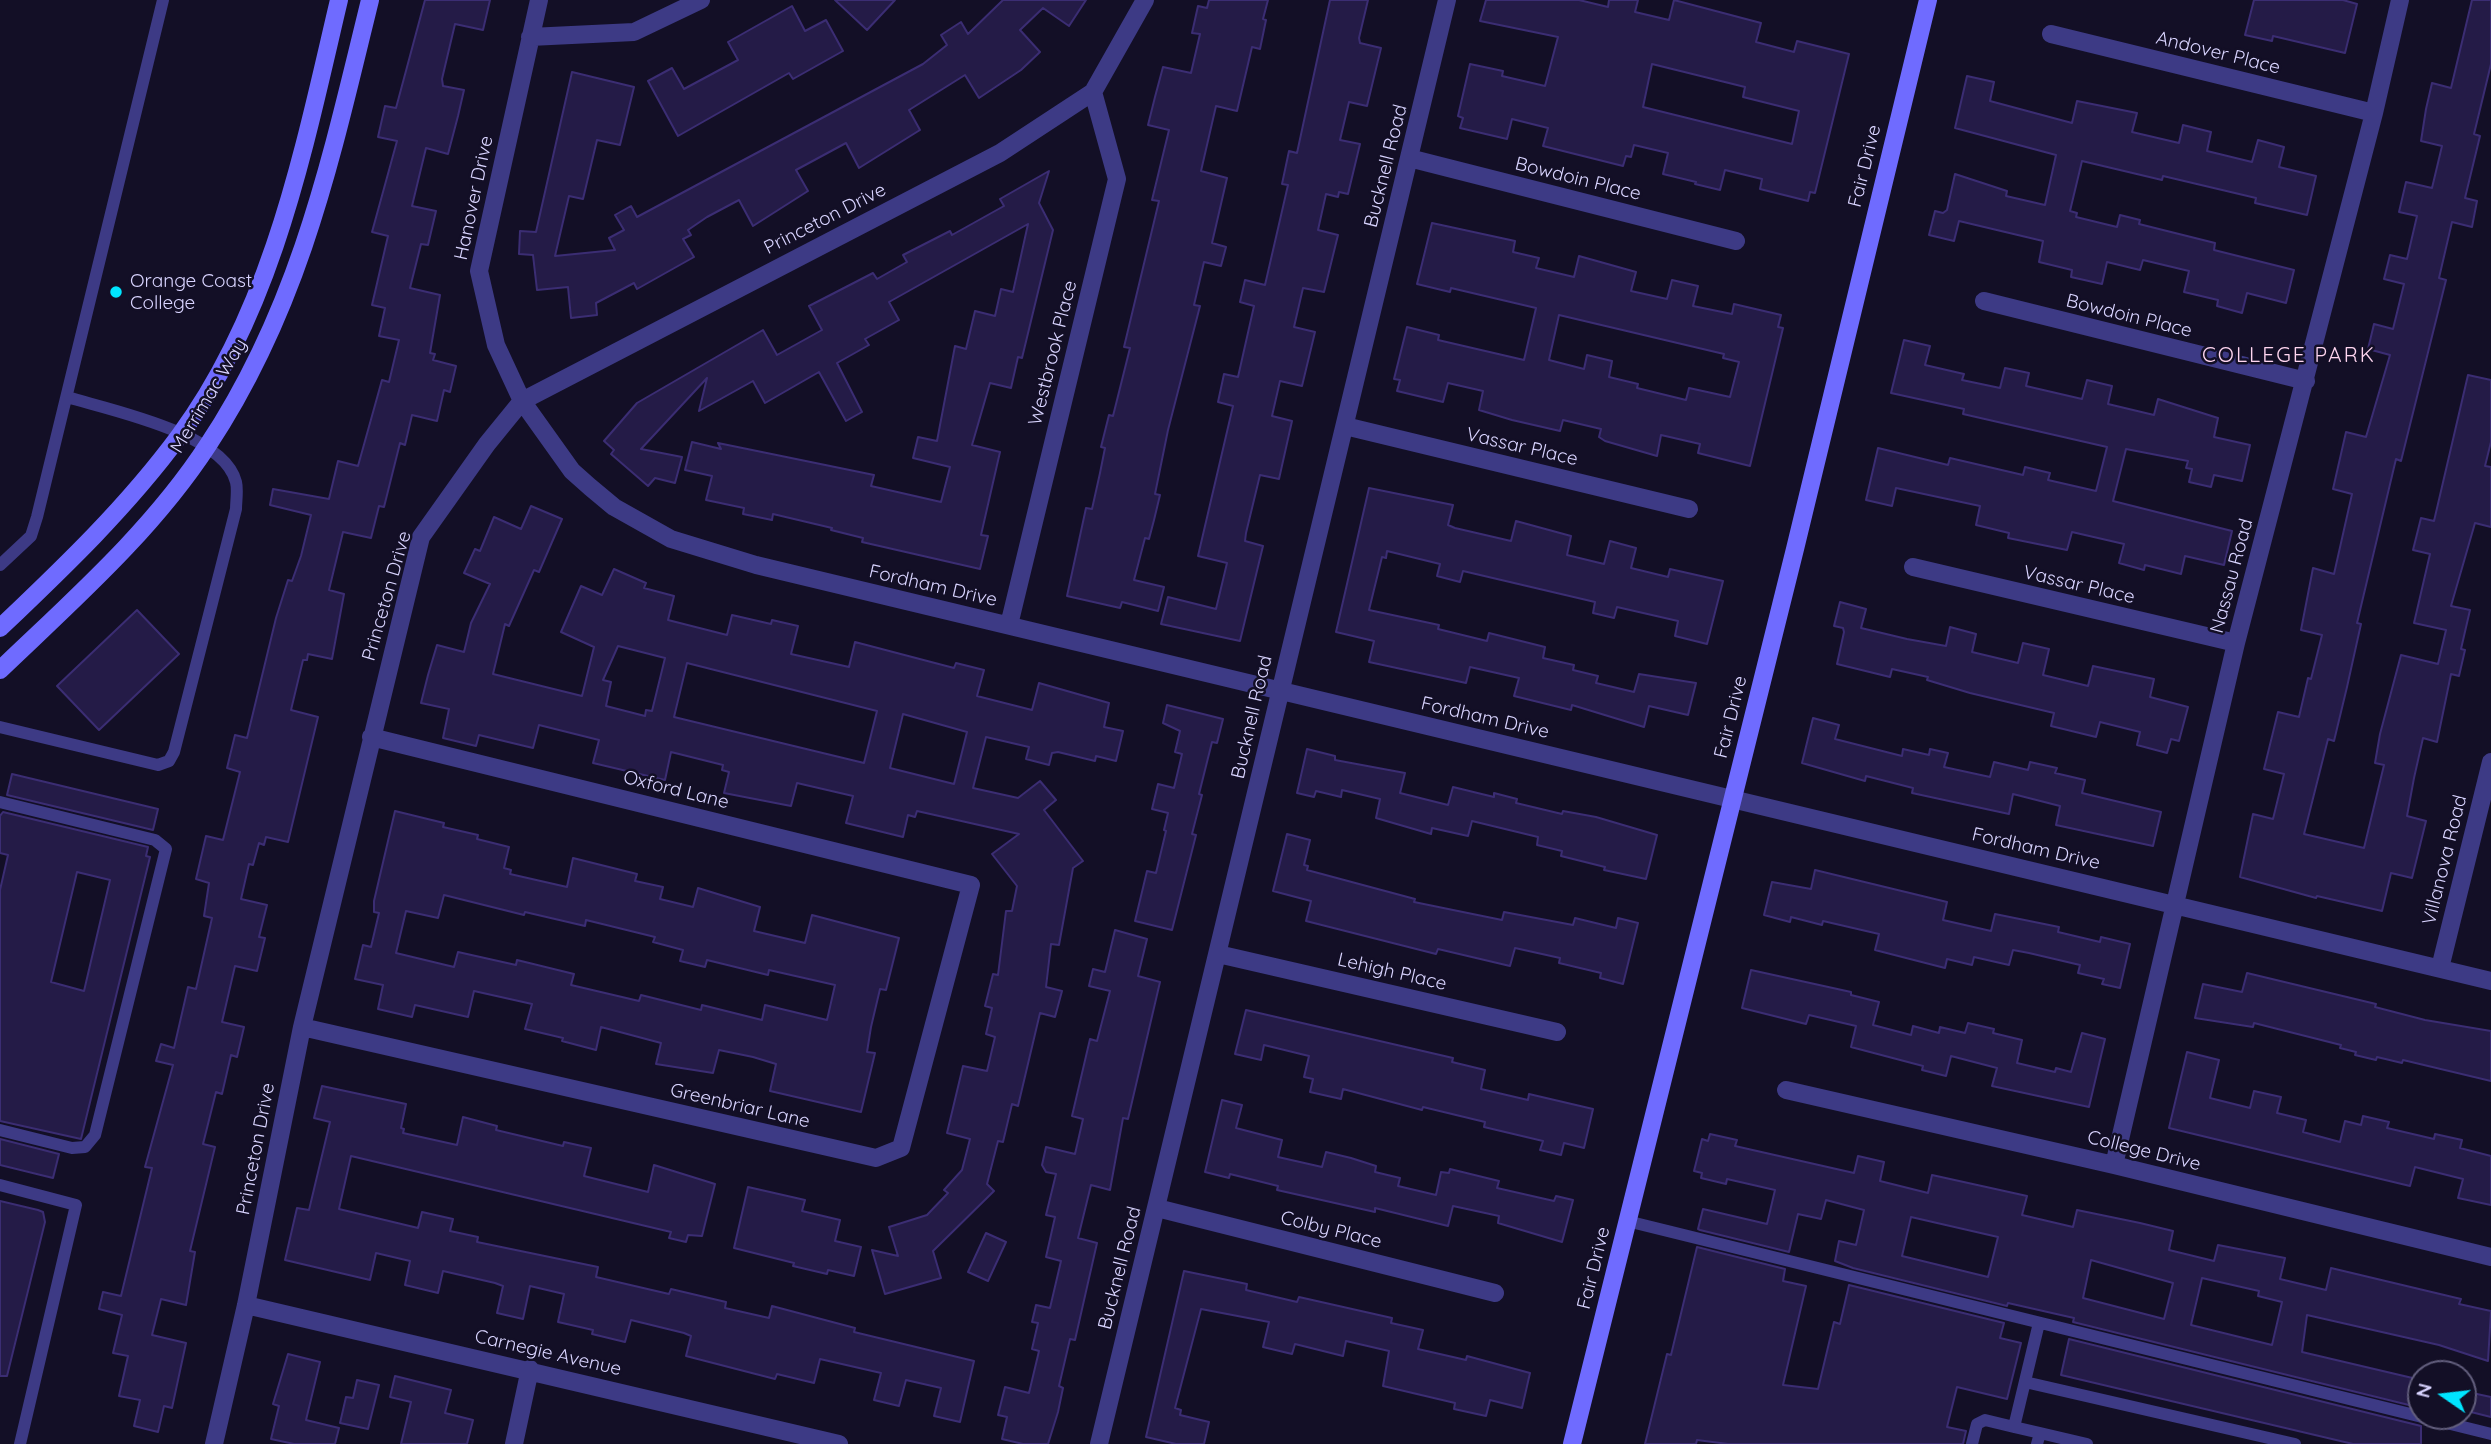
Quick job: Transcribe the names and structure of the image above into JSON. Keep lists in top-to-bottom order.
{
  "streets": {
    "street": [
      "Andover Place",
      "Bucknell Road",
      "Fair Drive",
      "Bowdoin Place",
      "Hanover Drive",
      "Princeton Drive",
      "Westbrook Place",
      "Merrimac Way",
      "Vassar Place",
      "Nassau Road",
      "Fordham Drive",
      "Oxford Lane",
      "Villanova Road",
      "Lehigh Place",
      "Greenbriar Lane",
      "College Drive",
      "Colby Place",
      "Carnegie Avenue"
    ]
  },
  "crossings": [
    ["Andover Place", "Nassau Road"],
    ["Bucknell Road", "Bowdoin Place"],
    ["Bucknell Road", "Vassar Place"],
    ["Bucknell Road", "Fordham Drive"],
    ["Bucknell Road", "Lehigh Place"],
    ["Bucknell Road", "Colby Place"],
    ["Fair Drive", "Fordham Drive"],
    ["Bowdoin Place", "Nassau Road"],
    ["Hanover Drive", "Princeton Drive"],
    ["Hanover Drive", "Fordham Drive"],
    ["Princeton Drive", "Westbrook Place"],
    ["Princeton Drive", "Fordham Drive"],
    ["Princeton Drive", "Oxford Lane"],
    ["Princeton Drive", "Greenbriar Lane"],
    ["Princeton Drive", "Carnegie Avenue"],
    ["Westbrook Place", "Fordham Drive"],
    ["Vassar Place", "Nassau Road"],
    ["Nassau Road", "Fordham Drive"],
    ["Nassau Road", "College Drive"],
    ["Fordham Drive", "Villanova Road"],
    ["Oxford Lane", "Greenbriar Lane"]
  ],
  "districts": ["COLLEGE PARK"],
  "places": ["Orange Coast College"],
  "north": "left"
}
